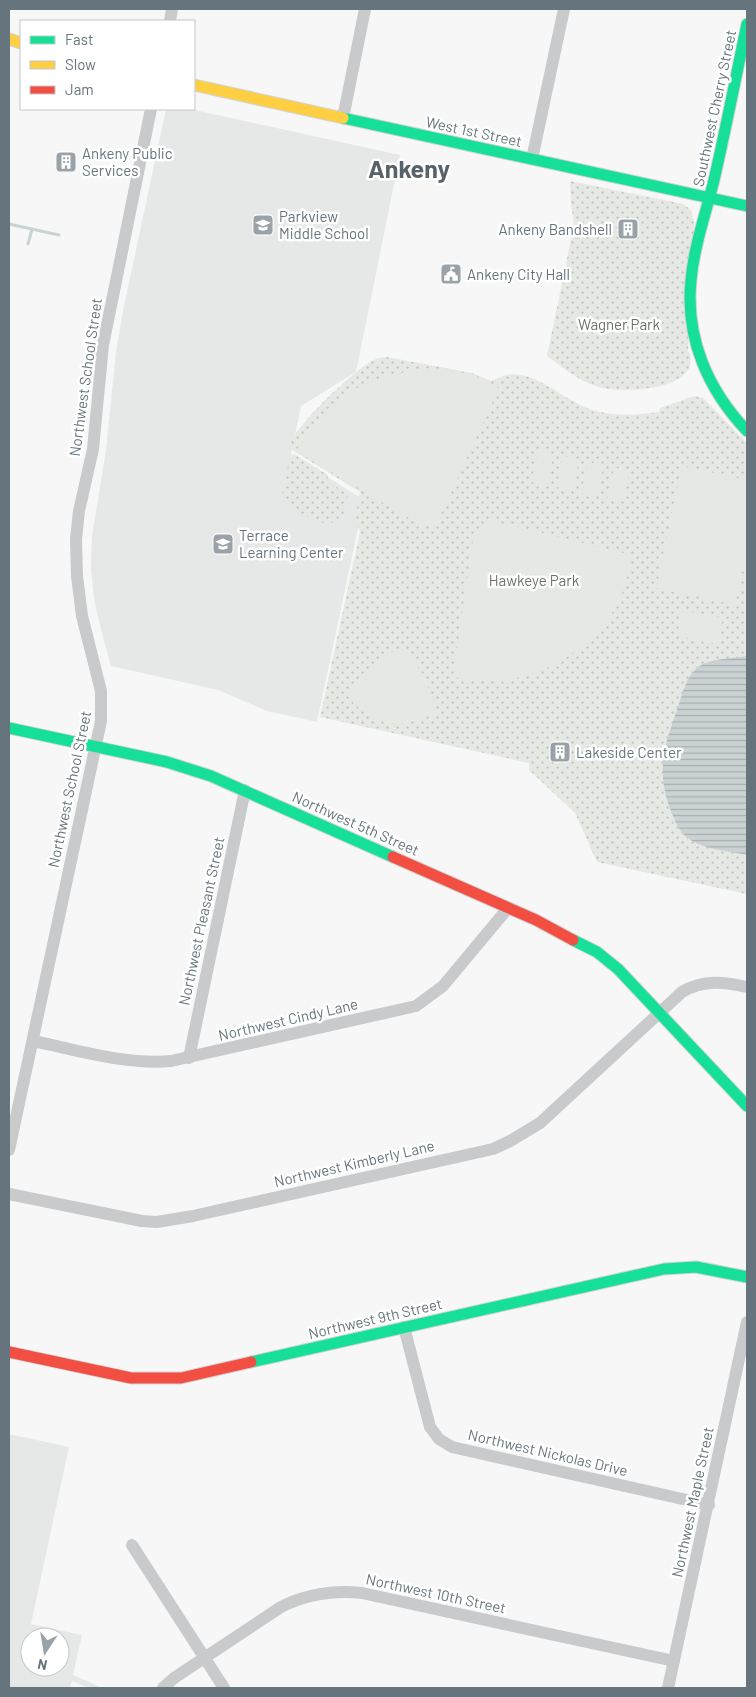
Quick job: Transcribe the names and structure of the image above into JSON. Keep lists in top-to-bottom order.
{
  "streets": {
    "street": [
      "Southwest Cherry Street",
      "West 1st Street",
      "Northwest School Street",
      "Northwest 5th Street",
      "Northwest Pleasant Street",
      "Northwest Cindy Lane",
      "Northwest Kimberly Lane",
      "Northwest 9th Street",
      "Northwest Nickolas Drive",
      "Northwest Maple Street",
      "Northwest 10th Street"
    ]
  },
  "crossings": [
    ["Southwest Cherry Street", "West 1st Street"],
    ["Northwest School Street", "Northwest 5th Street"],
    ["Northwest School Street", "Northwest Cindy Lane"],
    ["Northwest 5th Street", "Northwest Pleasant Street"],
    ["Northwest 5th Street", "Northwest Cindy Lane"],
    ["Northwest 5th Street", "Northwest Kimberly Lane"],
    ["Northwest Pleasant Street", "Northwest Cindy Lane"],
    ["Northwest 9th Street", "Northwest Nickolas Drive"],
    ["Northwest Nickolas Drive", "Northwest Maple Street"],
    ["Northwest Maple Street", "Northwest 10th Street"]
  ],
  "districts": ["Ankeny"],
  "parks": ["Wagner Park", "Hawkeye Park"],
  "places": {
    "building": ["Ankeny Public Services", "Ankeny Bandshell", "Lakeside Center"],
    "school or university": ["Parkview Middle School", "Terrace Learning Center"],
    "public building": ["Ankeny City Hall"]
  },
  "legend": ["Fast", "Slow", "Jam"],
  "north": "bottom"
}
